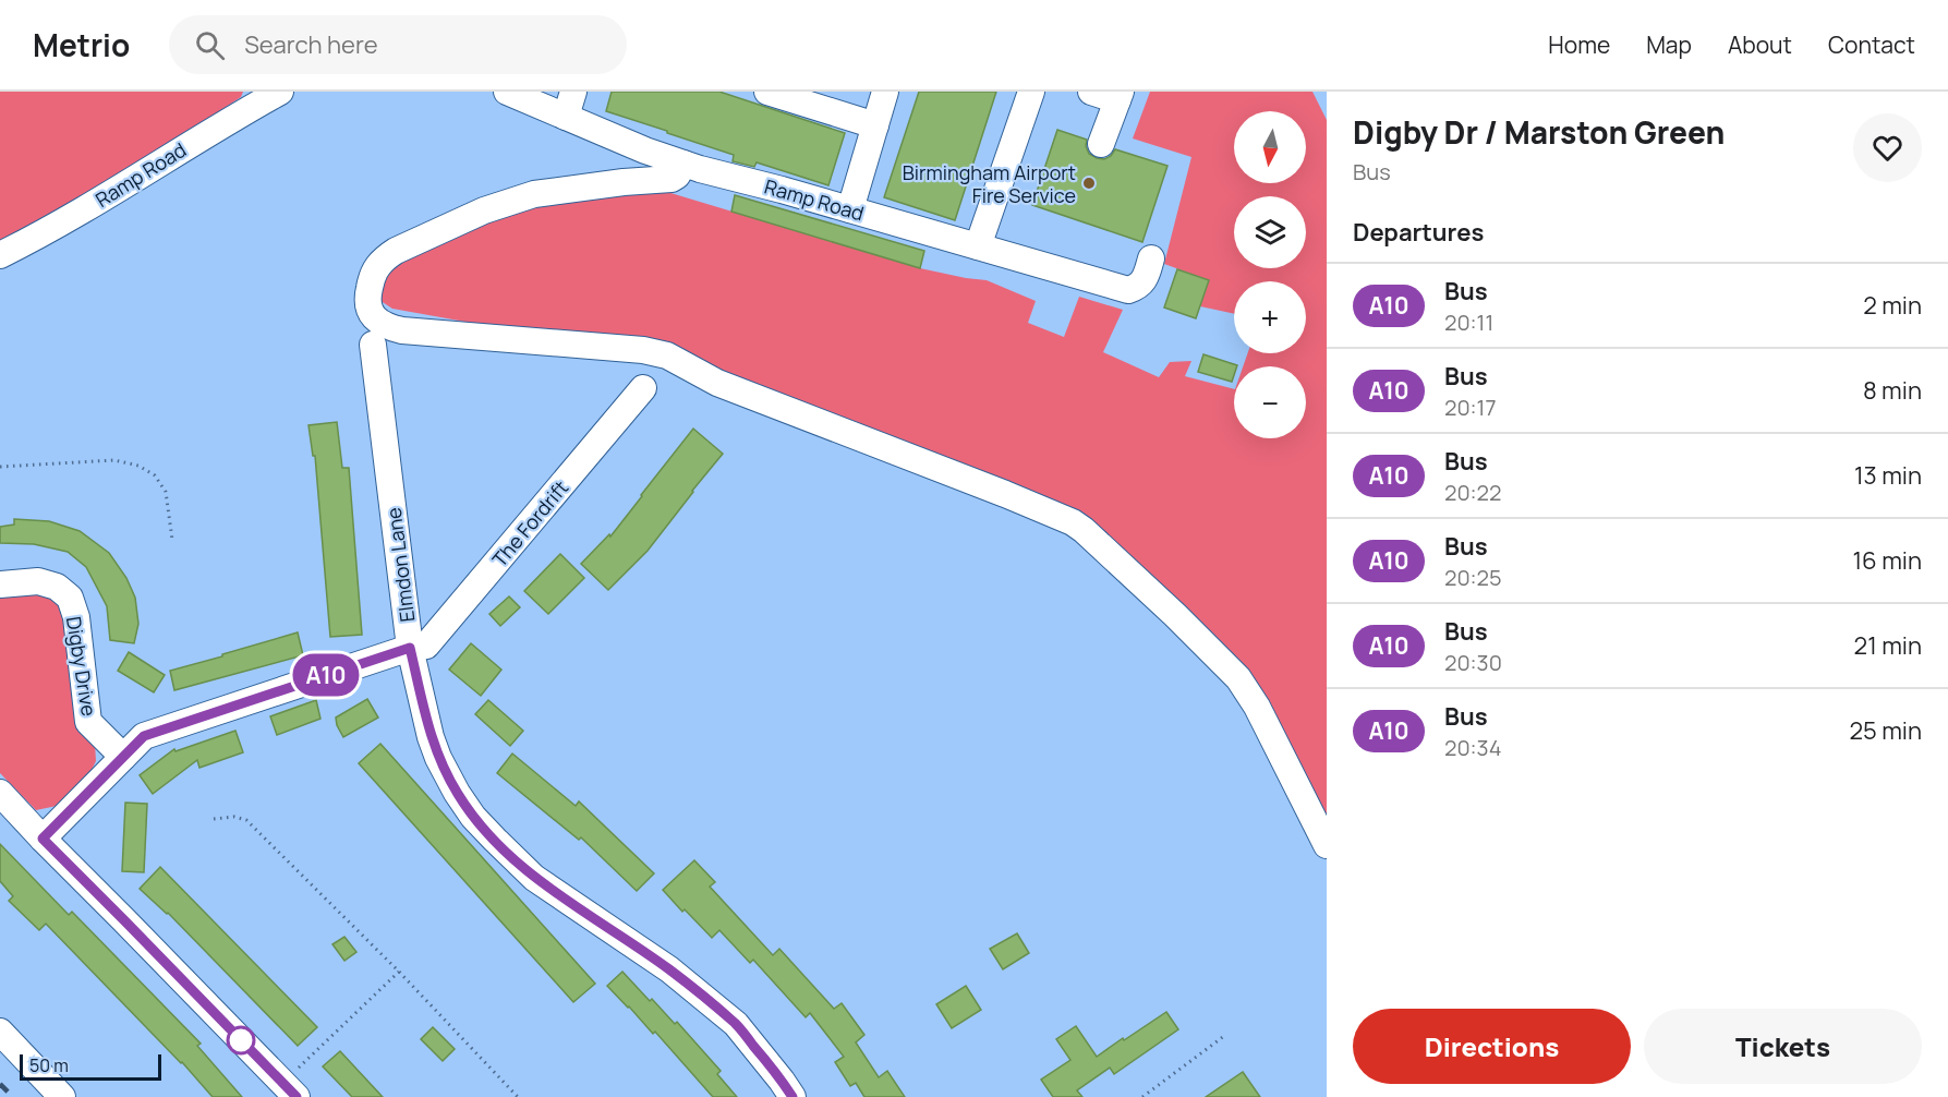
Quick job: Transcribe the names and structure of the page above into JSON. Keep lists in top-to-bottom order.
{
  "streets": {
    "street": [
      "Ramp Road",
      "The Fordrift",
      "Elmdon Lane",
      "Digby Drive"
    ]
  },
  "crossings": [
    ["The Fordrift", "Elmdon Lane"]
  ],
  "places": ["Birmingham Airport Fire Service"],
  "lines": ["bus line A10"],
  "scale_bar": "50 m",
  "north": "bottom",
  "page": {
    "header": "Metrio",
    "search": "Search here",
    "nav": [
      "Home",
      "Map",
      "About",
      "Contact"
    ],
    "on_map": "A10",
    "heading": [
      ["Digby Dr / Marston Green", "Bus"],
      "Departures"
    ],
    "map_buttons": ["+", "−"],
    "list": [
      {
        "mark": "A10",
        "name": "Bus",
        "note": "20:11",
        "value": "2 min"
      },
      {
        "mark": "A10",
        "name": "Bus",
        "note": "20:17",
        "value": "8 min"
      },
      {
        "mark": "A10",
        "name": "Bus",
        "note": "20:22",
        "value": "13 min"
      },
      {
        "mark": "A10",
        "name": "Bus",
        "note": "20:25",
        "value": "16 min"
      },
      {
        "mark": "A10",
        "name": "Bus",
        "note": "20:30",
        "value": "21 min"
      },
      {
        "mark": "A10",
        "name": "Bus",
        "note": "20:34",
        "value": "25 min"
      }
    ],
    "buttons": ["Directions", "Tickets"],
    "scale": "50 m"
  }
}
